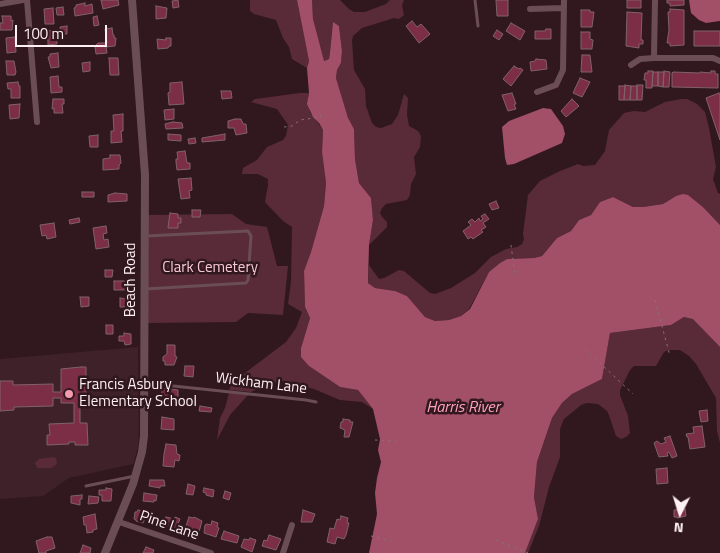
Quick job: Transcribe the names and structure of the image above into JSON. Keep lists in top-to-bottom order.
{
  "streets": {
    "street": ["Beach Road", "Pine Lane"],
    "lane": ["Wickham Lane"]
  },
  "crossings": [
    ["Beach Road", "Wickham Lane"],
    ["Beach Road", "Pine Lane"]
  ],
  "water": ["Harris River"],
  "parks": ["Clark Cemetery"],
  "places": ["Francis Asbury Elementary School"],
  "scale_bar": "100 m",
  "north": "bottom"
}
